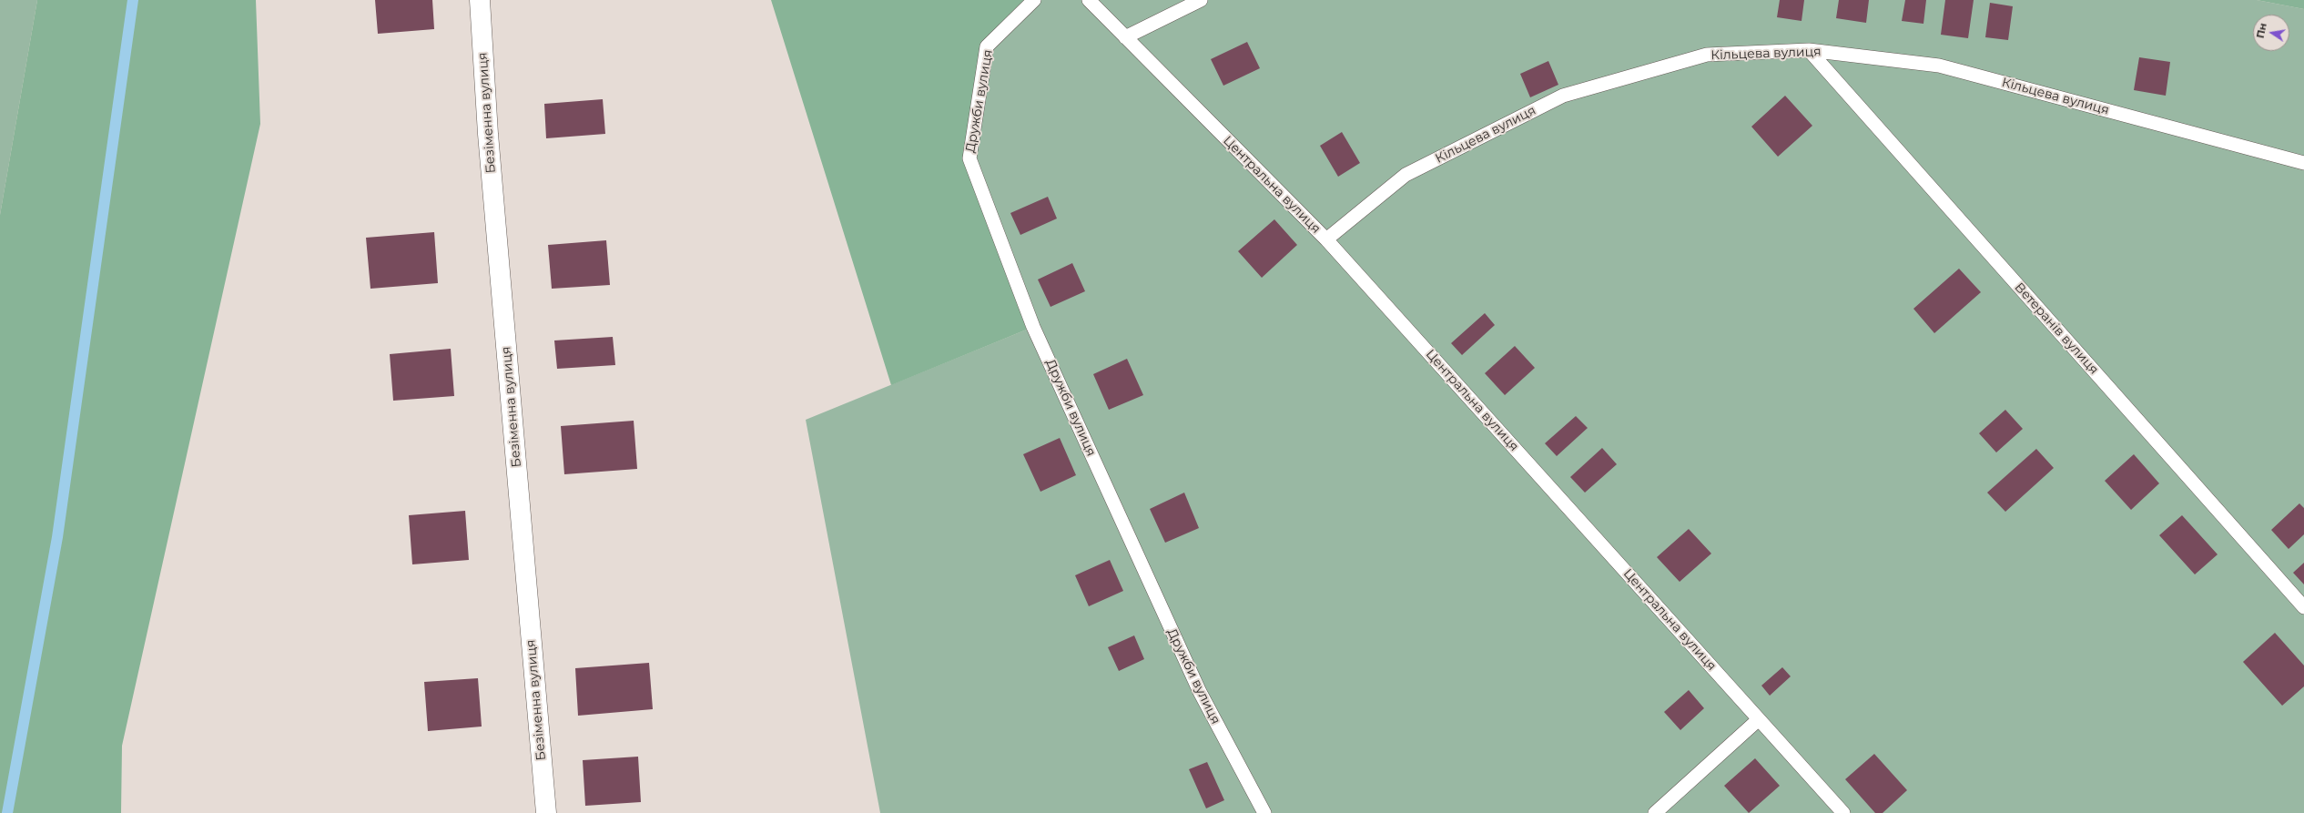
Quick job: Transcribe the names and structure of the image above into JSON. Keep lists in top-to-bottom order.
{
  "streets": {
    "street": ["Безіменна вулиця"],
    "lane": [
      "Кільцева вулиця",
      "Дружби вулиця",
      "Центральна вулиця",
      "Ветеранів вулиця"
    ]
  },
  "crossings": [
    ["Кільцева вулиця", "Центральна вулиця"],
    ["Кільцева вулиця", "Ветеранів вулиця"]
  ],
  "north": "left"
}
